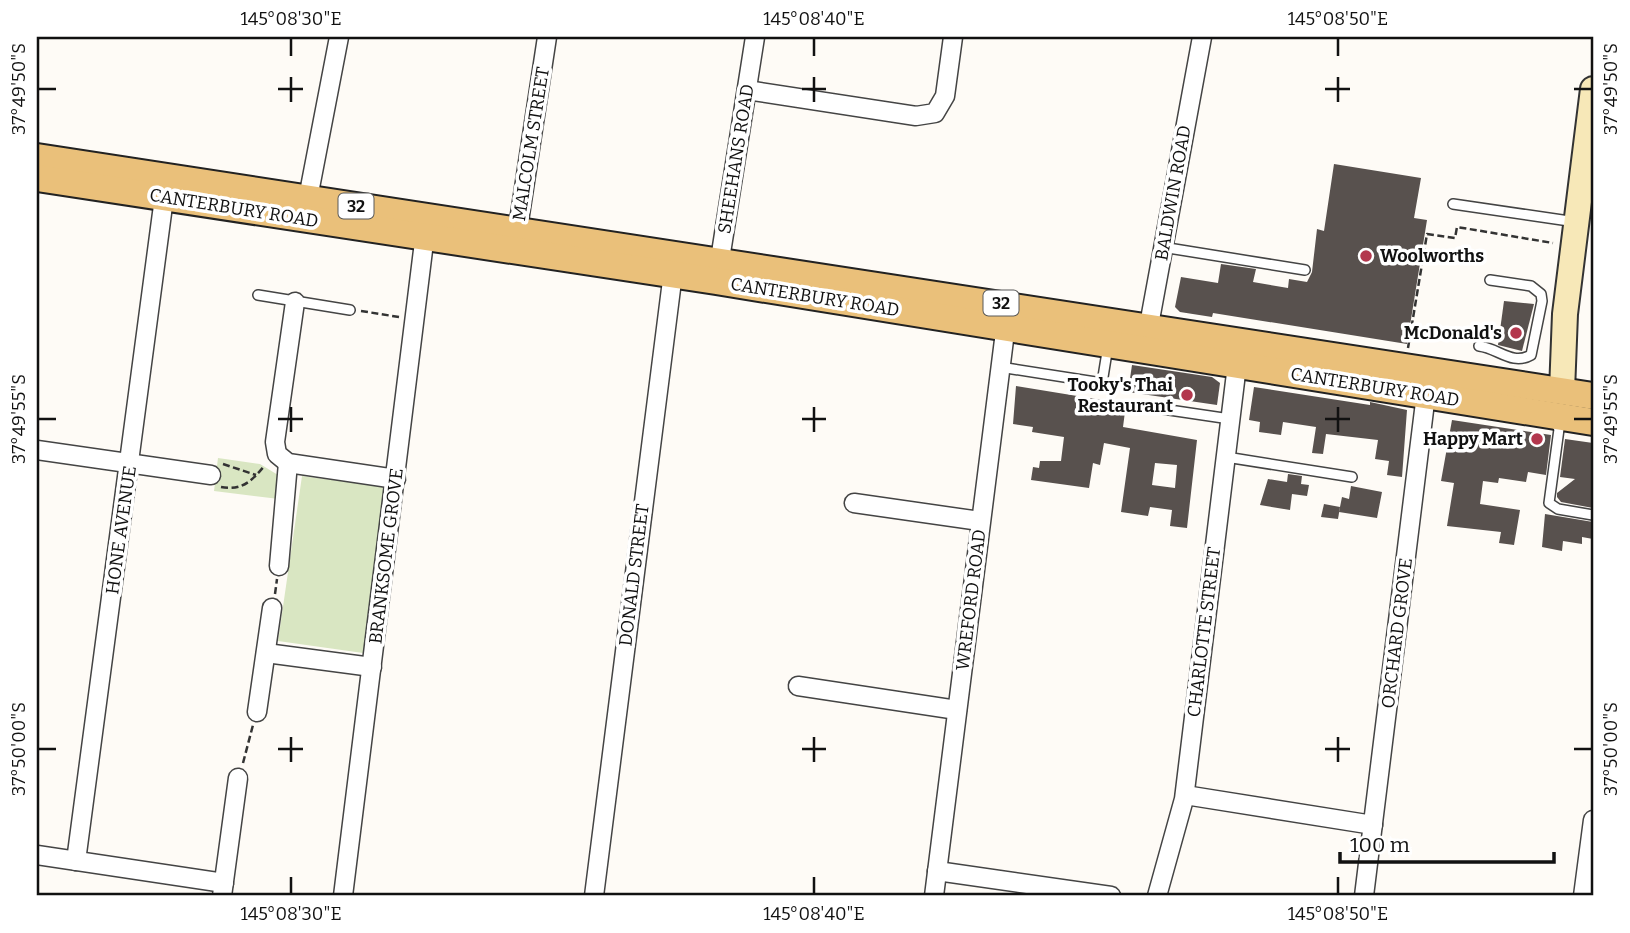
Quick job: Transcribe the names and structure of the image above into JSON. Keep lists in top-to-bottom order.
{
  "streets": {
    "main road": ["32", "CANTERBURY ROAD"],
    "street": [
      "MALCOLM STREET",
      "SHEEHANS ROAD",
      "BALDWIN ROAD",
      "HONE AVENUE",
      "BRANKSOME GROVE",
      "DONALD STREET",
      "WREFORD ROAD",
      "CHARLOTTE STREET",
      "ORCHARD GROVE"
    ]
  },
  "crossings": [
    ["MALCOLM STREET", "CANTERBURY ROAD"],
    ["SHEEHANS ROAD", "CANTERBURY ROAD"],
    ["BALDWIN ROAD", "CANTERBURY ROAD"],
    ["CANTERBURY ROAD", "HONE AVENUE"],
    ["CANTERBURY ROAD", "BRANKSOME GROVE"],
    ["CANTERBURY ROAD", "DONALD STREET"],
    ["CANTERBURY ROAD", "WREFORD ROAD"],
    ["CANTERBURY ROAD", "CHARLOTTE STREET"],
    ["CANTERBURY ROAD", "ORCHARD GROVE"]
  ],
  "places": [
    "Woolworths",
    "McDonald's",
    "Tooky's Thai Restaurant",
    "Happy Mart"
  ],
  "scale_bar": "100 m",
  "coordinates": [
    "145°08'30\"E",
    "145°08'40\"E",
    "145°08'50\"E",
    "37°49'50\"S",
    "37°49'55\"S",
    "37°50'00\"S"
  ]
}
